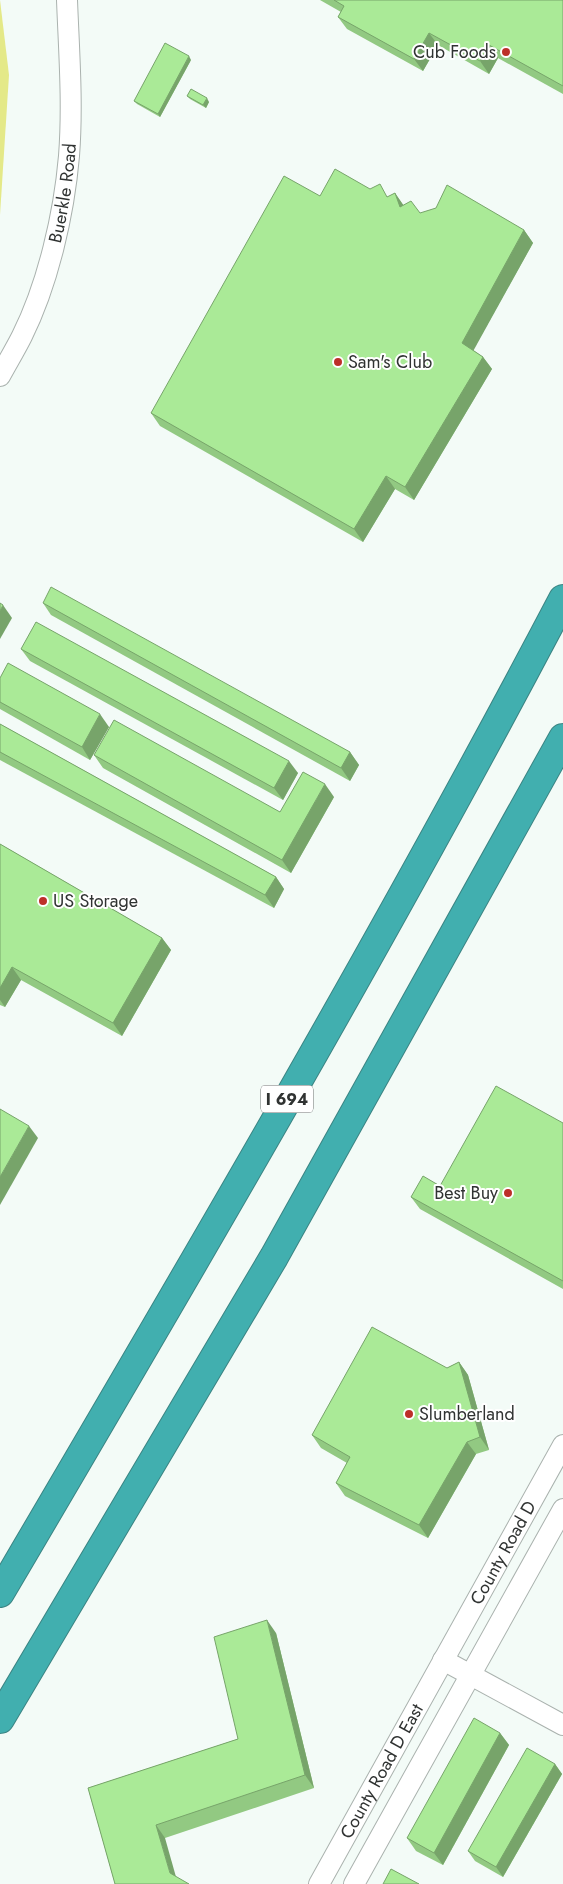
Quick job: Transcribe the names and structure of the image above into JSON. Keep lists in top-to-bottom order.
{
  "streets": {
    "highway": ["I 694"],
    "street": ["Buerkle Road", "County Road D", "County Road D East"]
  },
  "crossings": [
    ["County Road D", "County Road D East"]
  ],
  "places": [
    "Cub Foods",
    "Sam's Club",
    "US Storage",
    "Best Buy",
    "Slumberland"
  ]
}
